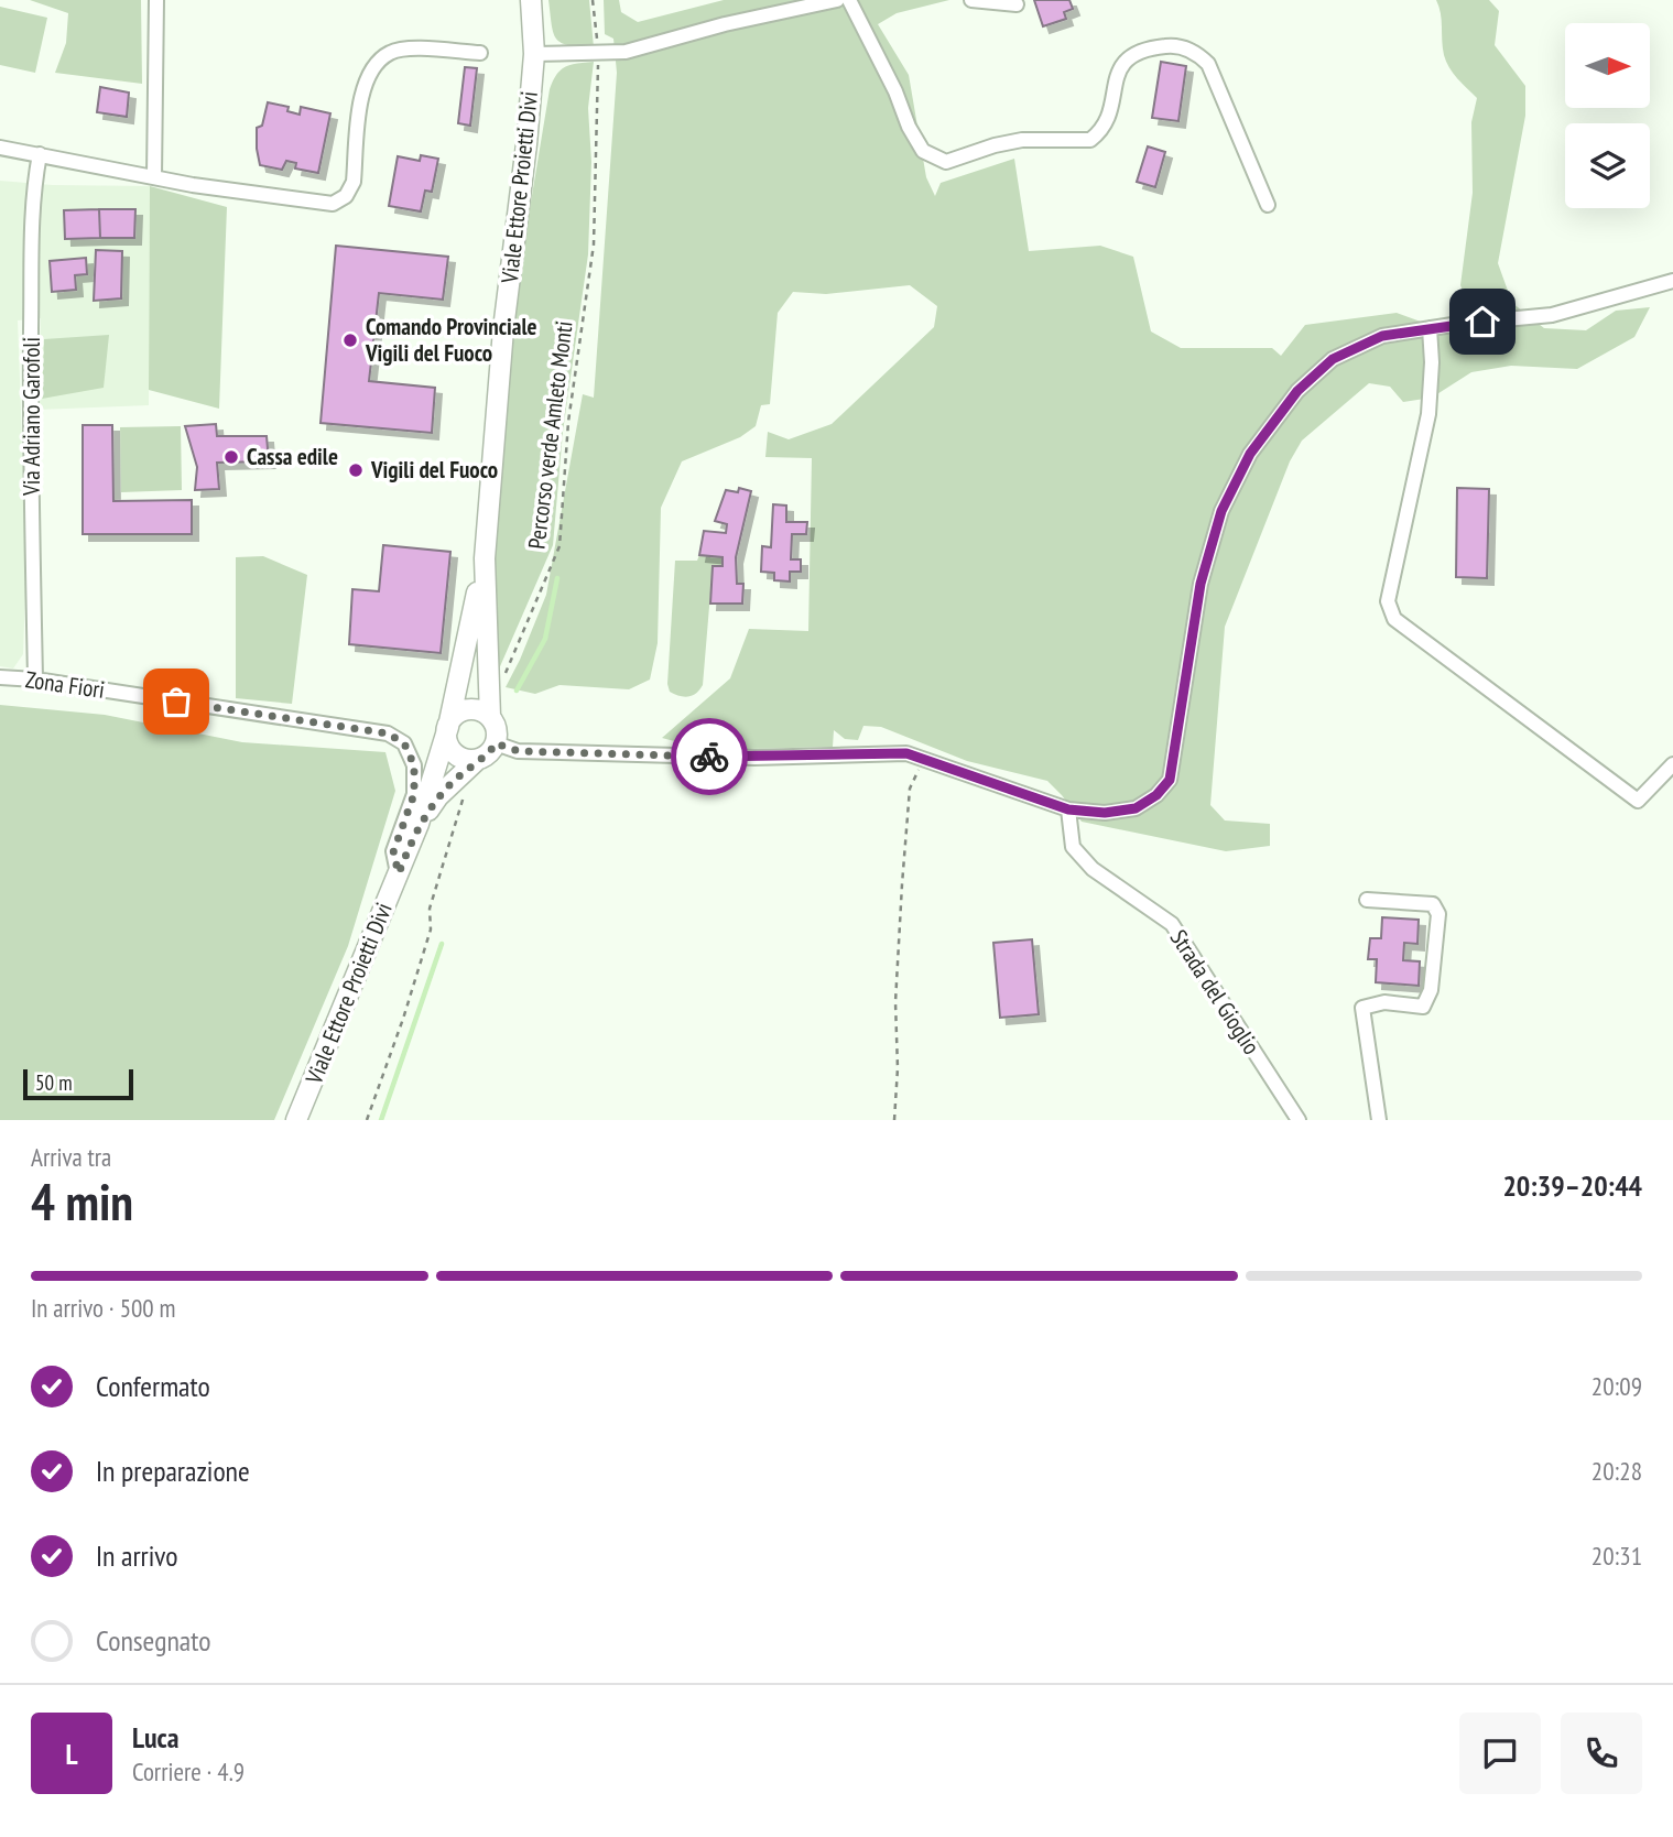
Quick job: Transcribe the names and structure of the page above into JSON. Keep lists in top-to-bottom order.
{
  "streets": {
    "main road": ["Viale Ettore Proietti Divi"],
    "street": ["Via Adriano Garofoli", "Zona Fiori", "Strada del Gioglio"],
    "path": ["Percorso verde Amleto Monti"]
  },
  "crossings": [
    ["Viale Ettore Proietti Divi", "Zona Fiori"],
    ["Via Adriano Garofoli", "Zona Fiori"]
  ],
  "places": ["Comando Provinciale Vigili del Fuoco", "Cassa edile", "Vigili del Fuoco"],
  "scale_bar": "50 m",
  "north": "right",
  "page": {
    "scale": "50 m",
    "heading": ["4 min", "Arriva tra", "20:39–20:44"],
    "panel": ["Luca", "Corriere · 4.9"],
    "bar": "In arrivo · 500 m",
    "list": [
      ["Confermato", "20:09"],
      ["In preparazione", "20:28"],
      ["In arrivo", "20:31"],
      "Consegnato"
    ],
    "round": "L"
  }
}
